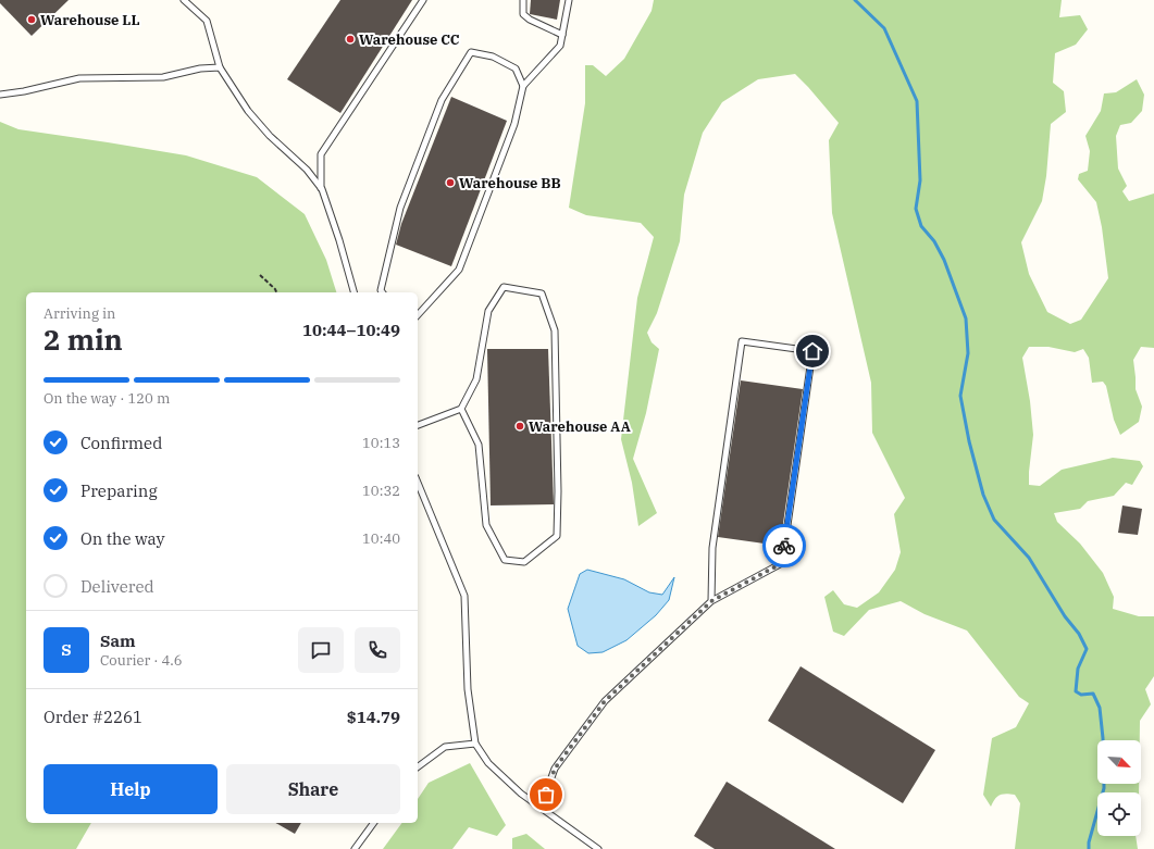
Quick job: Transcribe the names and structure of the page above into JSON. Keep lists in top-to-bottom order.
{
  "places": [
    "Warehouse LL",
    "Warehouse CC",
    "Warehouse BB",
    "Warehouse AA"
  ],
  "north": "bottom right",
  "page": {
    "heading": ["2 min", "Arriving in", "10:44–10:49"],
    "panel": [
      "Sam",
      "Courier · 4.6",
      "Order #2261",
      "$14.79"
    ],
    "bar": "On the way · 120 m",
    "list": [
      ["Confirmed", "10:13"],
      ["Preparing", "10:32"],
      ["On the way", "10:40"],
      "Delivered"
    ],
    "round": "S",
    "buttons": ["Help", "Share"]
  }
}
